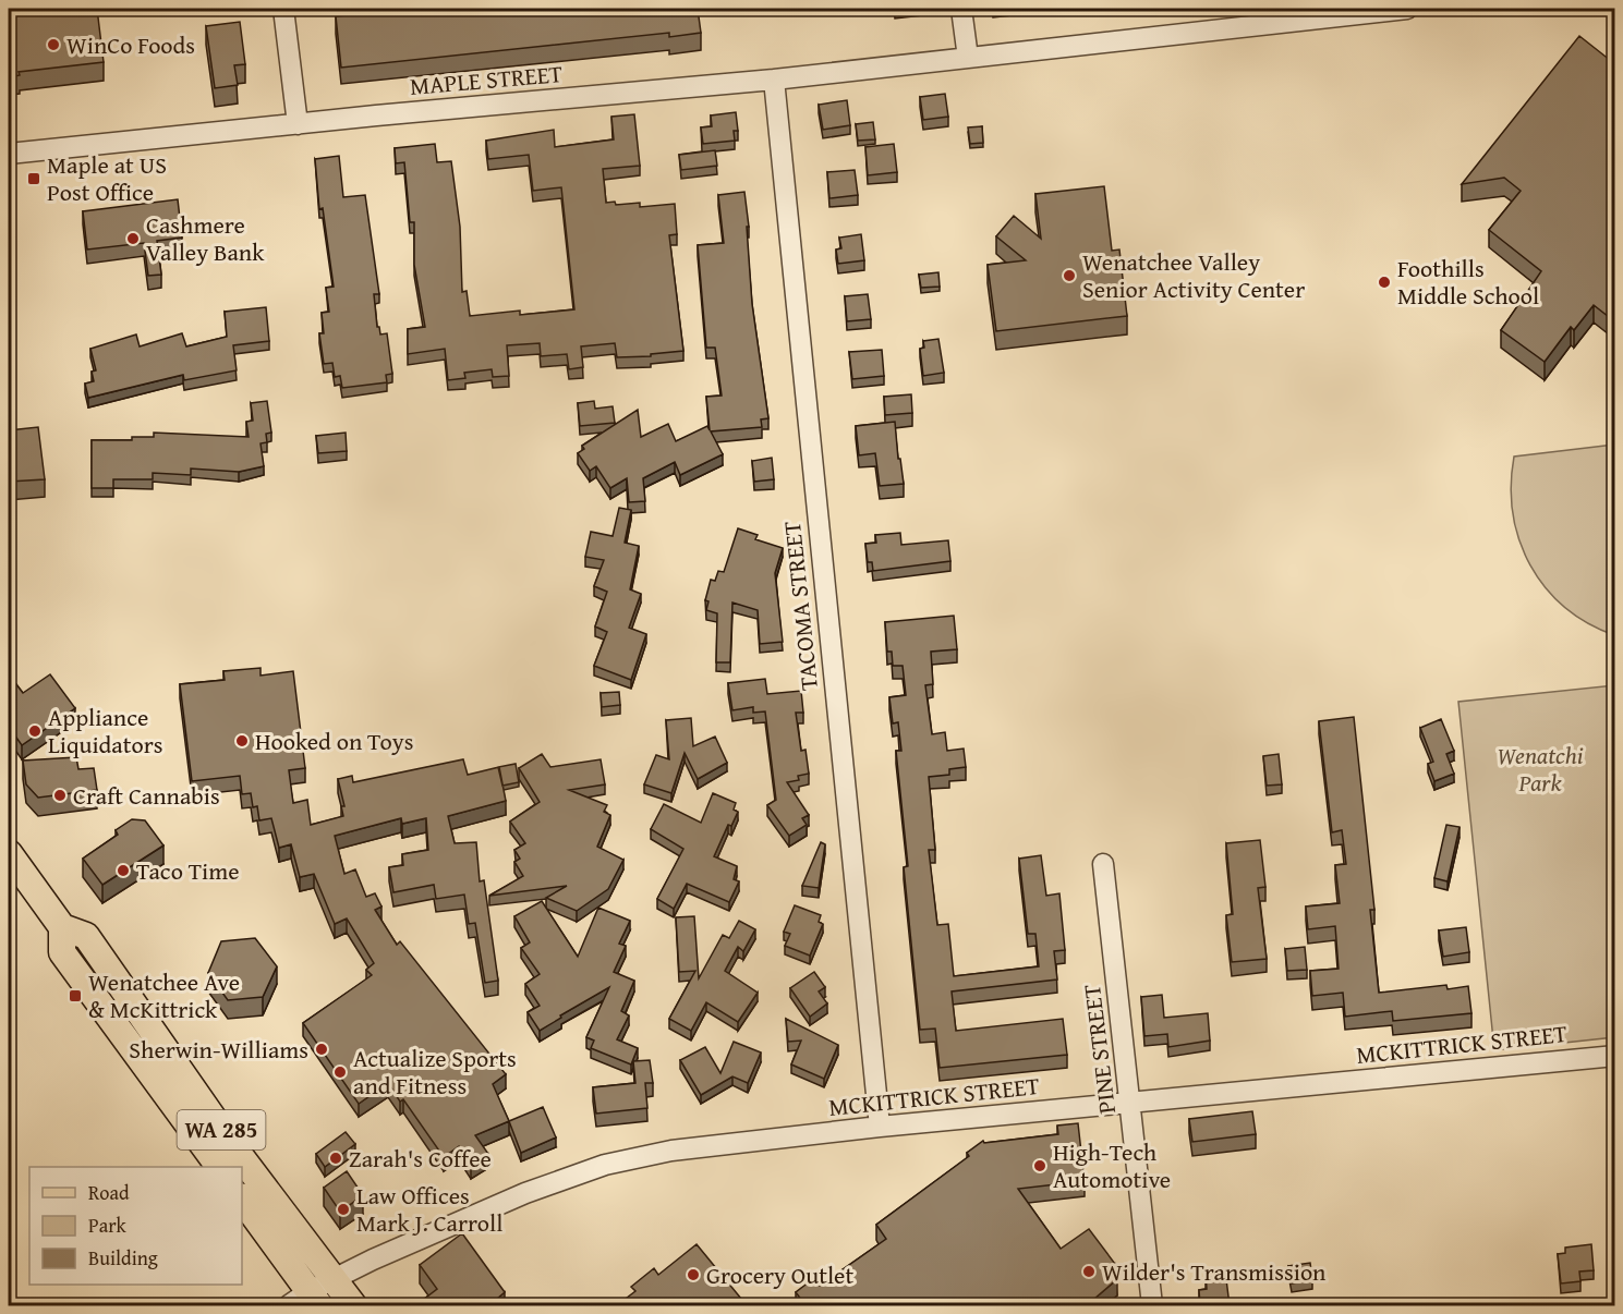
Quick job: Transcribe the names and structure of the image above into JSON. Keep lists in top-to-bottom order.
{
  "streets": {
    "main road": ["WA 285"],
    "street": [
      "MAPLE STREET",
      "TACOMA STREET",
      "MCKITTRICK STREET",
      "PINE STREET"
    ]
  },
  "crossings": [
    ["MAPLE STREET", "TACOMA STREET"],
    ["TACOMA STREET", "MCKITTRICK STREET"],
    ["MCKITTRICK STREET", "PINE STREET"],
    ["MCKITTRICK STREET", "WA 285"]
  ],
  "parks": ["Wenatchi Park"],
  "places": {
    "other": [
      "WinCo Foods",
      "Cashmere Valley Bank",
      "Wenatchee Valley Senior Activity Center",
      "Foothills Middle School",
      "Appliance Liquidators",
      "Hooked on Toys",
      "Craft Cannabis",
      "Taco Time",
      "Sherwin-Williams",
      "Actualize Sports and Fitness",
      "Zarah's Coffee",
      "High-Tech Automotive",
      "Law Offices Mark J. Carroll",
      "Wilder's Transmission",
      "Grocery Outlet"
    ],
    "transit": ["Maple at US Post Office", "Wenatchee Ave & McKittrick"]
  },
  "legend": ["Road", "Park", "Building"]
}
